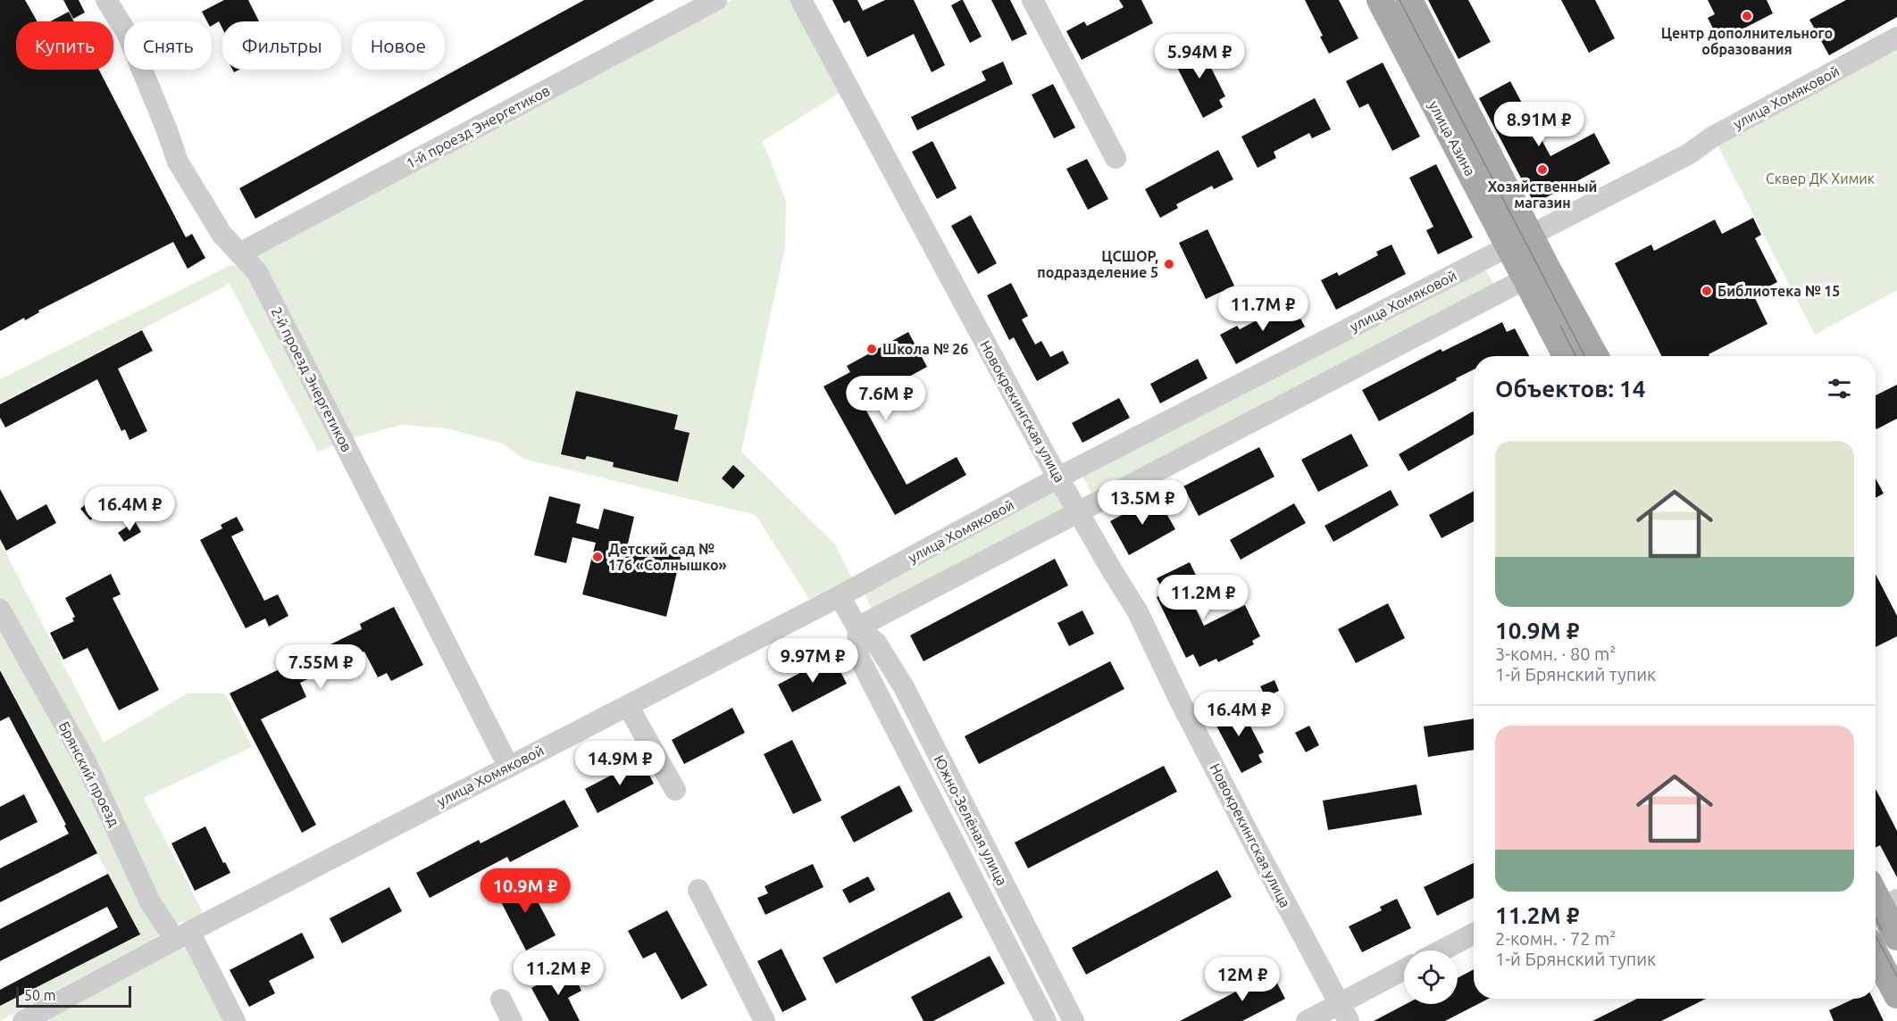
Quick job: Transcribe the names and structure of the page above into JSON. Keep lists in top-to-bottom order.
{
  "streets": {
    "main road": ["улица Азина"],
    "street": [
      "улица Хомяковой",
      "1-й проезд Энергетиков",
      "2-й проезд Энергетиков",
      "Новокрекингская улица",
      "Брянский проезд",
      "Южно-Зелёная улица"
    ]
  },
  "crossings": [
    ["улица Хомяковой", "улица Азина"],
    ["улица Хомяковой", "2-й проезд Энергетиков"],
    ["улица Хомяковой", "Новокрекингская улица"],
    ["улица Хомяковой", "Брянский проезд"],
    ["улица Хомяковой", "Южно-Зелёная улица"],
    ["1-й проезд Энергетиков", "2-й проезд Энергетиков"]
  ],
  "parks": ["Сквер ДК Химик"],
  "places": [
    "Центр дополнительного образования",
    "Хозяйственный магазин",
    "ЦСШОР, подразделение 5",
    "Библиотека № 15",
    "Школа № 26",
    "Детский сад № 176 «Солнышко»"
  ],
  "scale_bar": "50 m",
  "page": {
    "chip": [
      "Купить",
      "Снять",
      "Фильтры",
      "Новое"
    ],
    "price": [
      "5.94M ₽",
      "8.91M ₽",
      "11.7M ₽",
      "7.6M ₽",
      "13.5M ₽",
      "16.4M ₽",
      "11.2M ₽",
      "9.97M ₽",
      "7.55M ₽",
      "16.4M ₽",
      "14.9M ₽",
      "10.9M ₽",
      "11.2M ₽",
      "12M ₽"
    ],
    "heading": "Объектов: 14",
    "list": [
      {
        "name": "10.9M ₽",
        "note": "3-комн. · 80 m² · 1-й Брянский тупик"
      },
      {
        "name": "11.2M ₽",
        "note": "2-комн. · 72 m² · 1-й Брянский тупик"
      }
    ],
    "scale": "50 m"
  }
}
